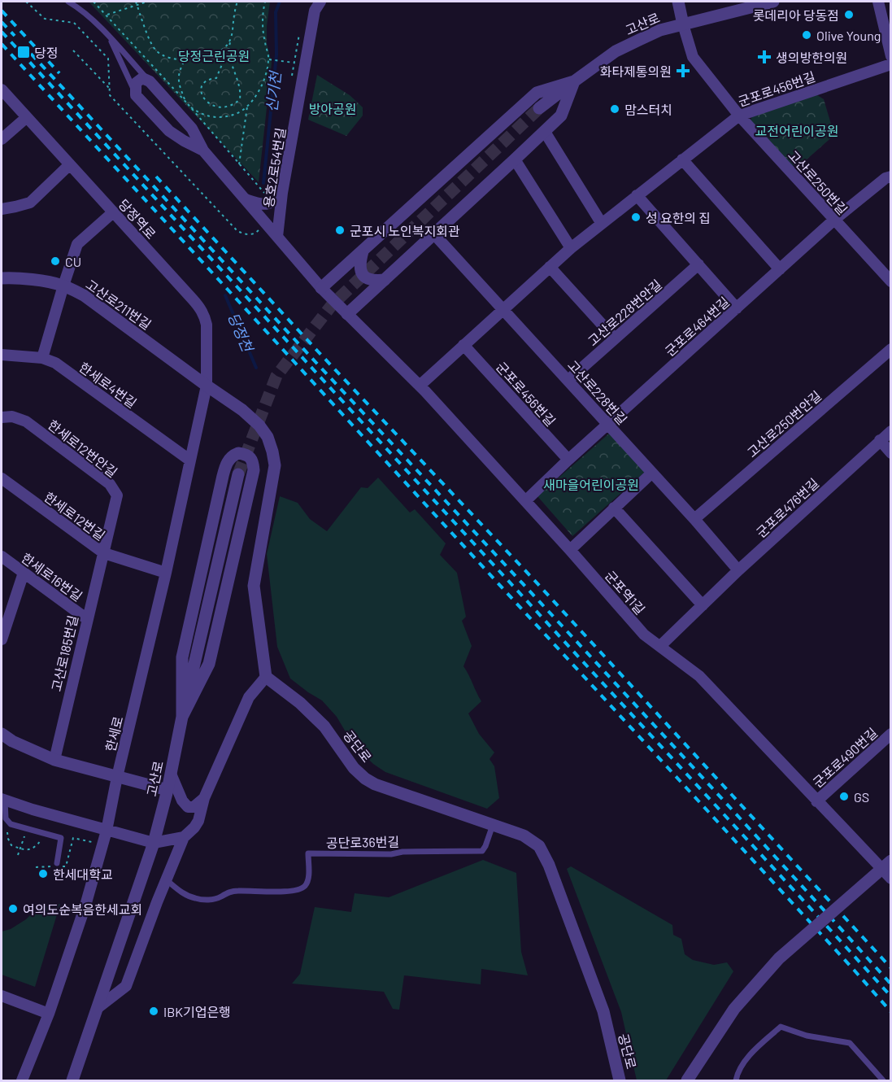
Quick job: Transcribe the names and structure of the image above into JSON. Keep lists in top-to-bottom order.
{
  "streets": {
    "street": [
      "고산로",
      "군포로456번길",
      "용호2로54번길",
      "고산로250번길",
      "당정역로",
      "고산로211번길",
      "고산로228번안길",
      "군포로464번길",
      "한세로4번길",
      "고산로228번길",
      "고산로250번안길",
      "한세로12번안길",
      "군포로476번길",
      "한세로12번길",
      "한세로16번길",
      "군포역1길",
      "고산로185번길",
      "한세로",
      "공단로",
      "군포로490번길"
    ],
    "lane": ["공단로36번길"]
  },
  "crossings": [
    ["고산로", "고산로250번길"],
    ["군포로456번길", "고산로250번길"],
    ["군포로456번길", "군포로464번길"],
    ["군포로456번길", "고산로228번길"],
    ["군포로456번길", "군포역1길"],
    ["고산로250번길", "군포로464번길"],
    ["당정역로", "고산로211번길"],
    ["당정역로", "한세로"],
    ["고산로211번길", "한세로"],
    ["고산로228번안길", "고산로228번길"],
    ["군포로464번길", "고산로228번길"],
    ["군포로464번길", "군포역1길"],
    ["한세로4번길", "한세로"],
    ["고산로228번길", "고산로250번안길"],
    ["고산로228번길", "군포로476번길"],
    ["한세로12번안길", "한세로12번길"],
    ["한세로12번안길", "고산로185번길"],
    ["군포로476번길", "군포역1길"],
    ["한세로12번길", "고산로185번길"],
    ["한세로12번길", "한세로"],
    ["한세로16번길", "고산로185번길"],
    ["군포역1길", "군포로490번길"],
    ["공단로", "공단로36번길"]
  ],
  "water": ["신기천", "당정천"],
  "parks": [
    "당정근린공원",
    "방아공원",
    "교전어린이공원",
    "새마을어린이공원"
  ],
  "places": {
    "other": [
      "롯데리아 당동점",
      "Olive Young",
      "맘스터치",
      "성 요한의 집",
      "군포시 노인복지회관",
      "CU",
      "GS",
      "한세대학교",
      "여의도순복음한세교회",
      "IBK기업은행"
    ],
    "transit": ["당정"],
    "health": ["생의방한의원", "화타제통의원"]
  }
}
